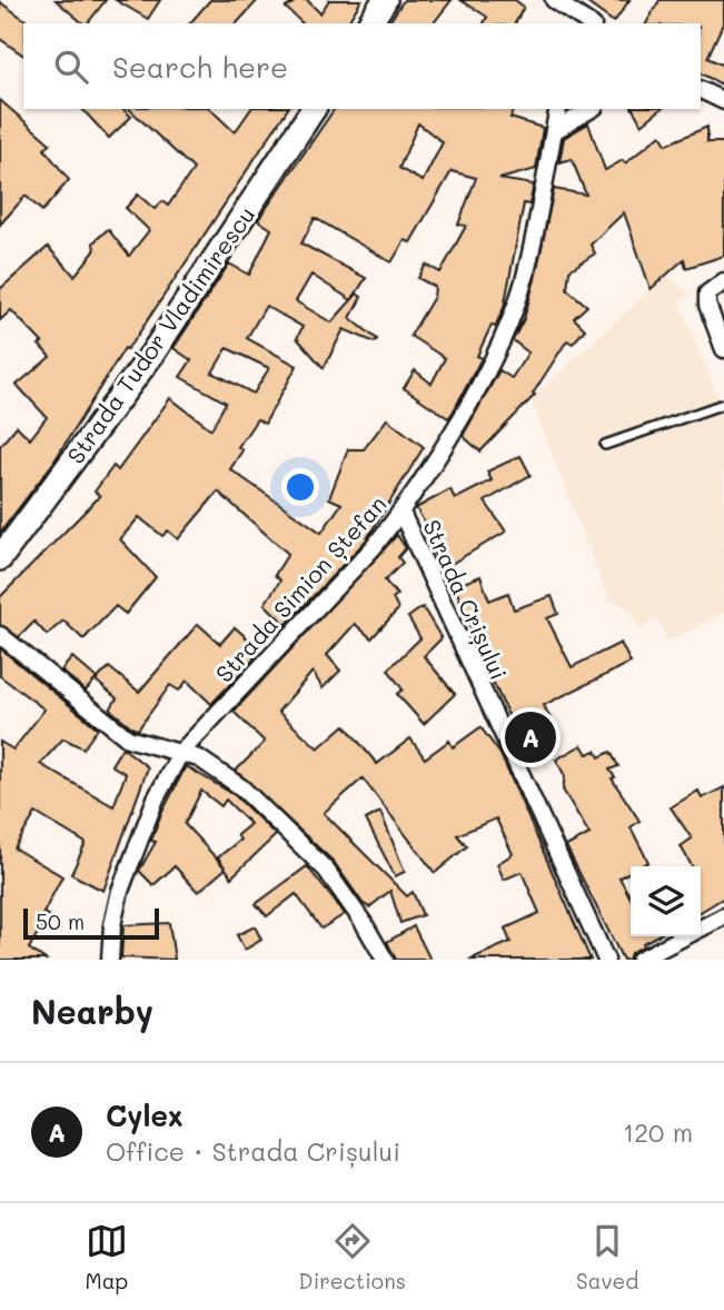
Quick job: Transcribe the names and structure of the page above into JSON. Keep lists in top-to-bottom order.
{
  "streets": {
    "street": ["Strada Tudor Vladimirescu", "Strada Simion Ștefan", "Strada Crișului"]
  },
  "crossings": [
    ["Strada Simion Ștefan", "Strada Crișului"]
  ],
  "scale_bar": "50 m",
  "page": {
    "search": "Search here",
    "pins": "A",
    "scale": "50 m",
    "heading": "Nearby",
    "list": [
      {
        "mark": "A",
        "name": "Cylex",
        "note": "Office · Strada Crișului",
        "value": "120 m"
      }
    ],
    "nav": ["Map", "Directions", "Saved"]
  }
}
